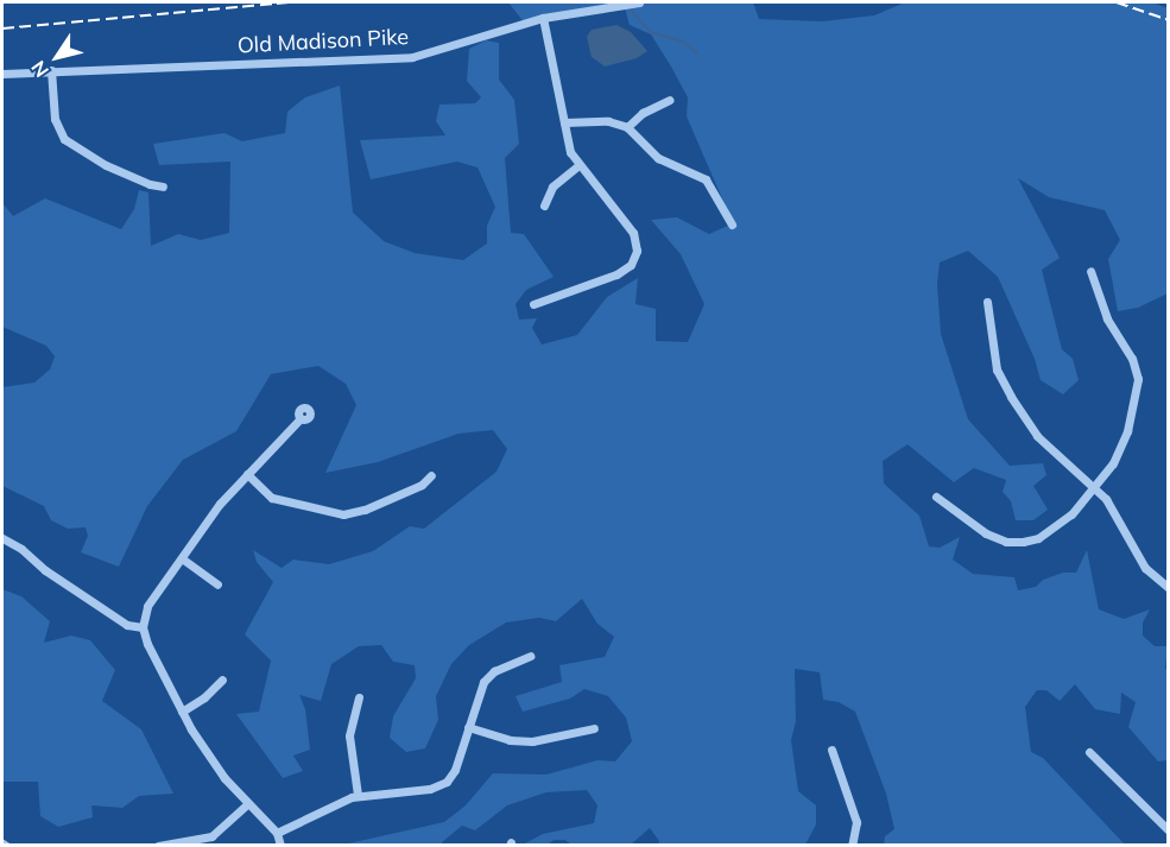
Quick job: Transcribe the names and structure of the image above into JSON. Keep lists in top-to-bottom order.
{
  "streets": {
    "street": ["Old Madison Pike"]
  },
  "north": "bottom left"
}
